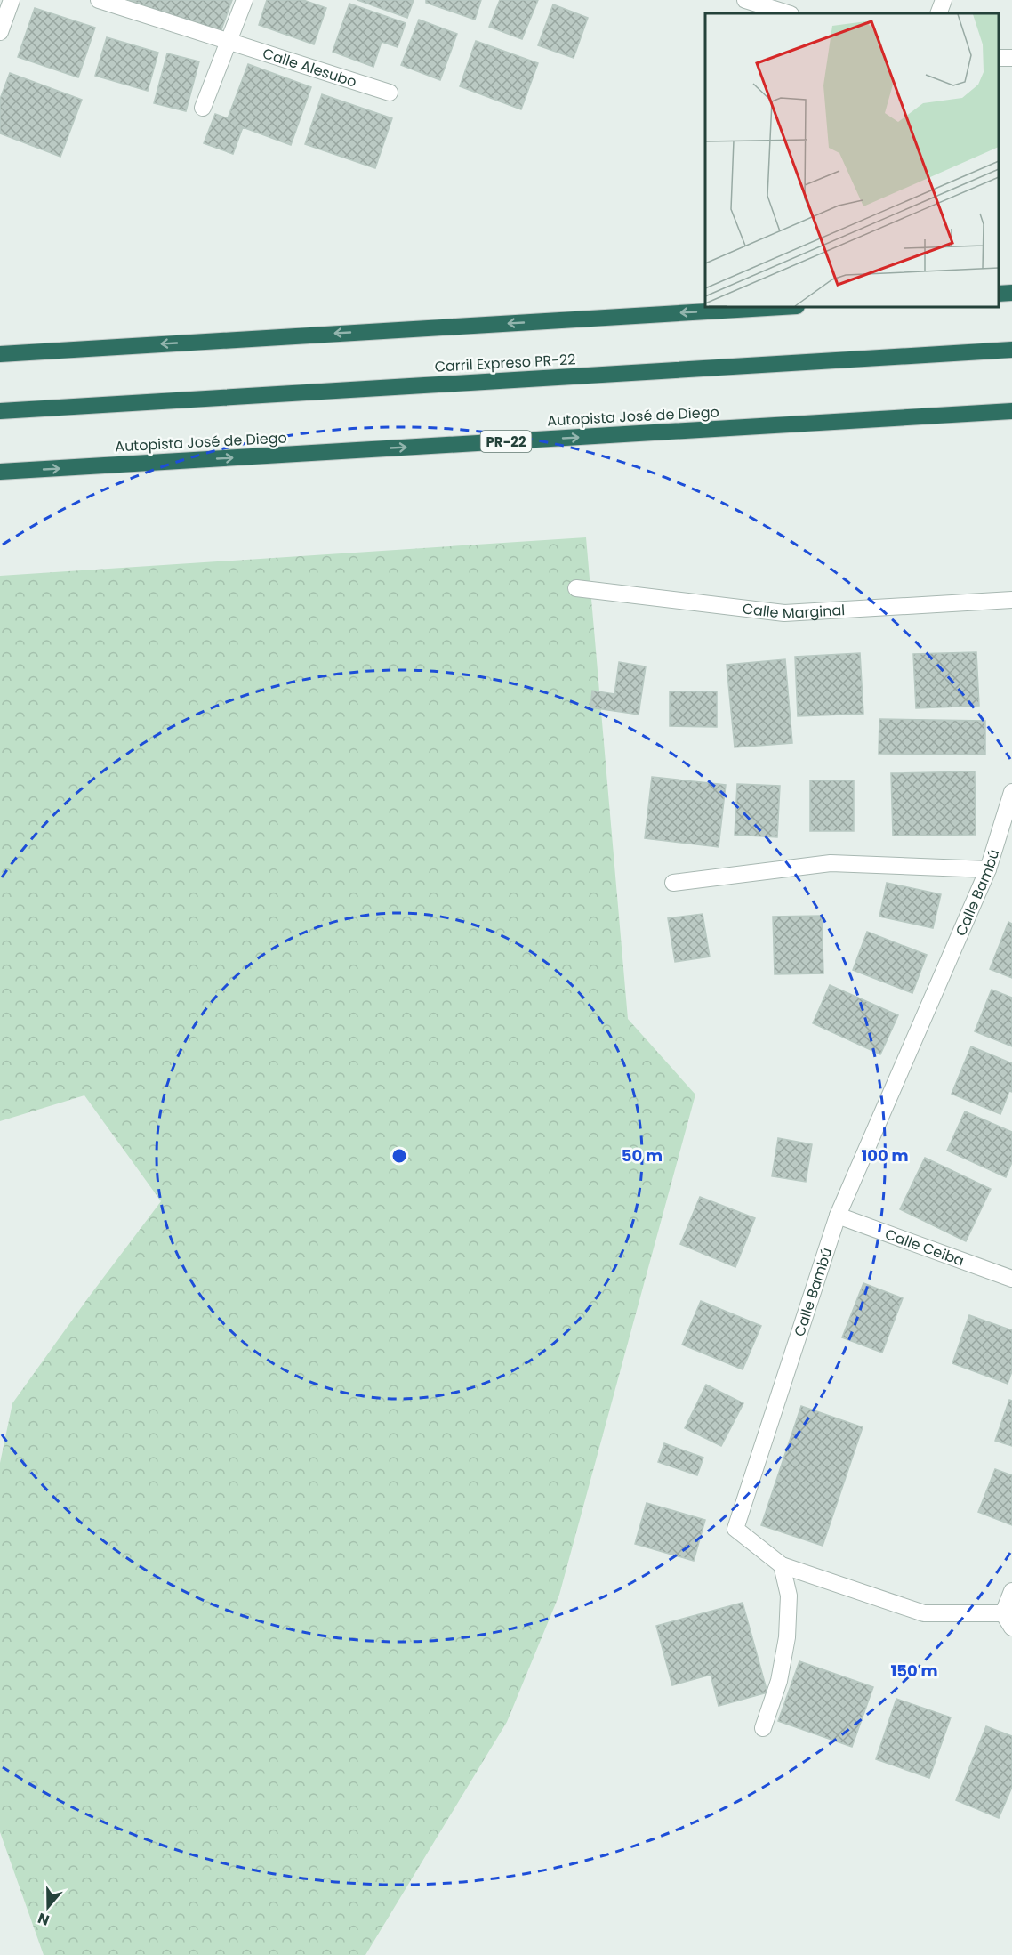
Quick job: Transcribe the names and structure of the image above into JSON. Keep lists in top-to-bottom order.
{
  "streets": {
    "highway": ["Carril Expreso PR-22", "Autopista José de Diego", "PR-22"],
    "street": [
      "Calle Alesubo",
      "Calle Marginal",
      "Calle Bambú",
      "Calle Ceiba"
    ]
  },
  "crossings": [
    ["Calle Bambú", "Calle Ceiba"]
  ],
  "north": "bottom",
  "rings": ["50 m", "100 m", "150 m"]
}
